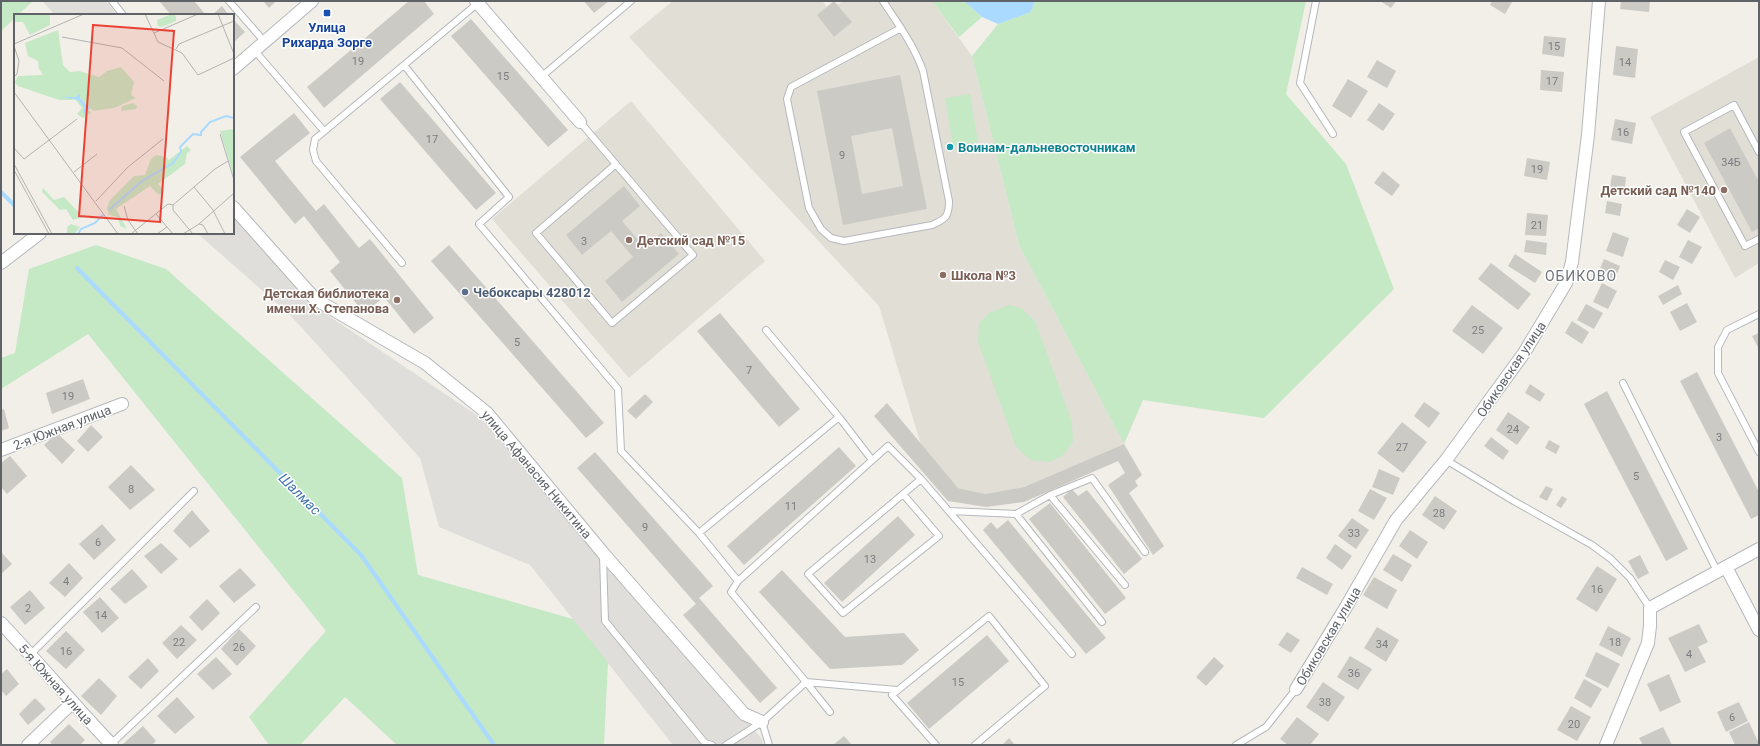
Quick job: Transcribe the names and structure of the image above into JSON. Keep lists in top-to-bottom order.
{
  "streets": {
    "street": [
      "Обиковская улица",
      "2-я Южная улица",
      "улица Афанасия Никитина",
      "5-я Южная улица"
    ]
  },
  "districts": ["ОБИКОВО"],
  "water": ["Шалмас"],
  "places": {
    "transit": ["Улица Рихарда Зорге"],
    "other": [
      "Воинам-дальневосточникам",
      "Детский сад №140",
      "Детский сад №15",
      "Школа №3",
      "Чебоксары 428012",
      "Детская библиотека имени Х. Степанова"
    ]
  },
  "house_numbers": [
    "15",
    "19",
    "14",
    "15",
    "17",
    "16",
    "17",
    "9",
    "34Б",
    "19",
    "21",
    "3",
    "25",
    "5",
    "7",
    "19",
    "24",
    "3",
    "27",
    "5",
    "8",
    "11",
    "28",
    "9",
    "33",
    "6",
    "13",
    "4",
    "16",
    "2",
    "14",
    "22",
    "18",
    "34",
    "26",
    "16",
    "4",
    "36",
    "15",
    "38",
    "6",
    "20"
  ]
}
